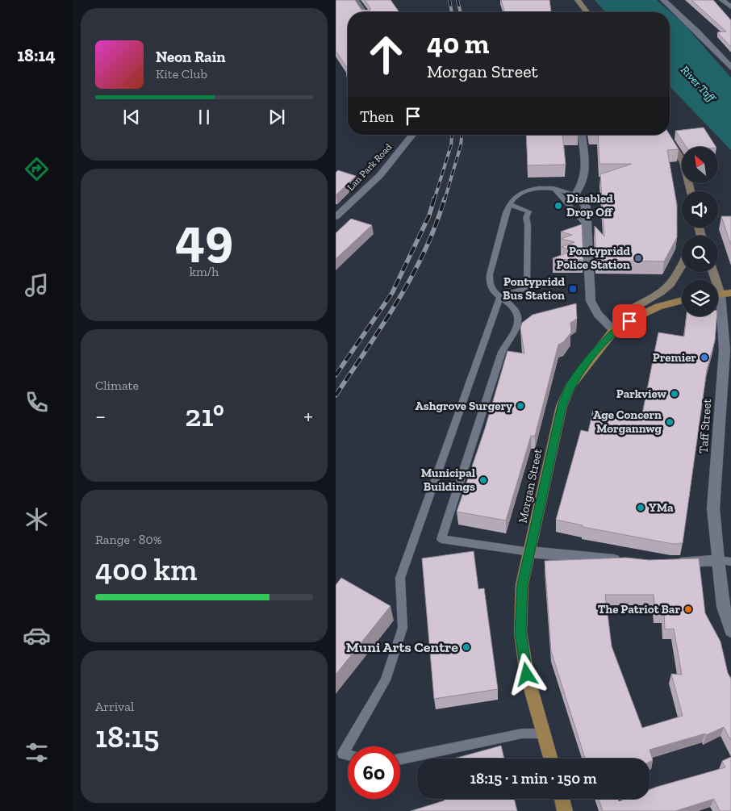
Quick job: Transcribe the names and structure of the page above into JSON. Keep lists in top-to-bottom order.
{
  "streets": {
    "main road": ["Morgan Street"],
    "street": ["Lan Park Road", "Taff Street"]
  },
  "water": ["River Taff"],
  "places": {
    "other": [
      "Disabled Drop Off",
      "Pontypridd Police Station",
      "Premier",
      "Parkview",
      "Ashgrove Surgery",
      "Age Concern Morgannwg",
      "Municipal Buildings",
      "YMa",
      "The Patriot Bar",
      "Muni Arts Centre"
    ],
    "transit": ["Pontypridd Bus Station"]
  },
  "north": "top left",
  "page": {
    "tabs": "18:14",
    "turn": ["40 m", "Morgan Street"],
    "song": ["Neon Rain", "Kite Club"],
    "then": "Then",
    "tile": [
      ["49", "km/h"],
      "Climate",
      ["Range · 80%", "400 km"],
      ["Arrival", "18:15"]
    ],
    "heat": ["−", "21°", "+"],
    "limit": "60",
    "trip": "18:15 · 1 min · 150 m"
  }
}
